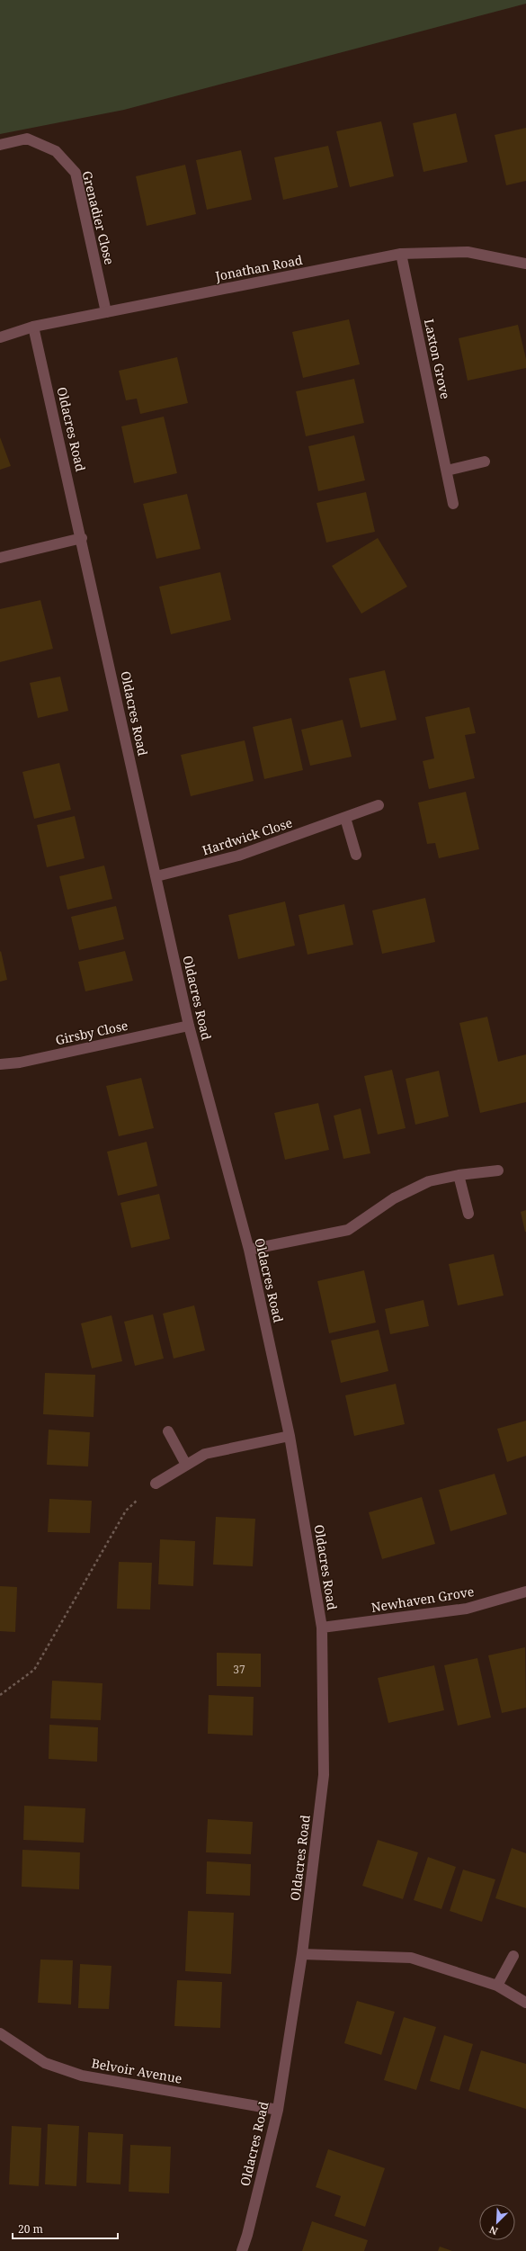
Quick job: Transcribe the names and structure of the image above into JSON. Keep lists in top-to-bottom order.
{
  "streets": {
    "street": [
      "Grenadier Close",
      "Jonathan Road",
      "Laxton Grove",
      "Oldacres Road",
      "Hardwick Close",
      "Girsby Close",
      "Newhaven Grove",
      "Belvoir Avenue"
    ]
  },
  "crossings": [
    ["Grenadier Close", "Jonathan Road"],
    ["Jonathan Road", "Laxton Grove"],
    ["Jonathan Road", "Oldacres Road"],
    ["Oldacres Road", "Hardwick Close"],
    ["Oldacres Road", "Girsby Close"],
    ["Oldacres Road", "Newhaven Grove"],
    ["Oldacres Road", "Belvoir Avenue"]
  ],
  "house_numbers": ["37"],
  "scale_bar": "20 m",
  "north": "bottom left"
}
